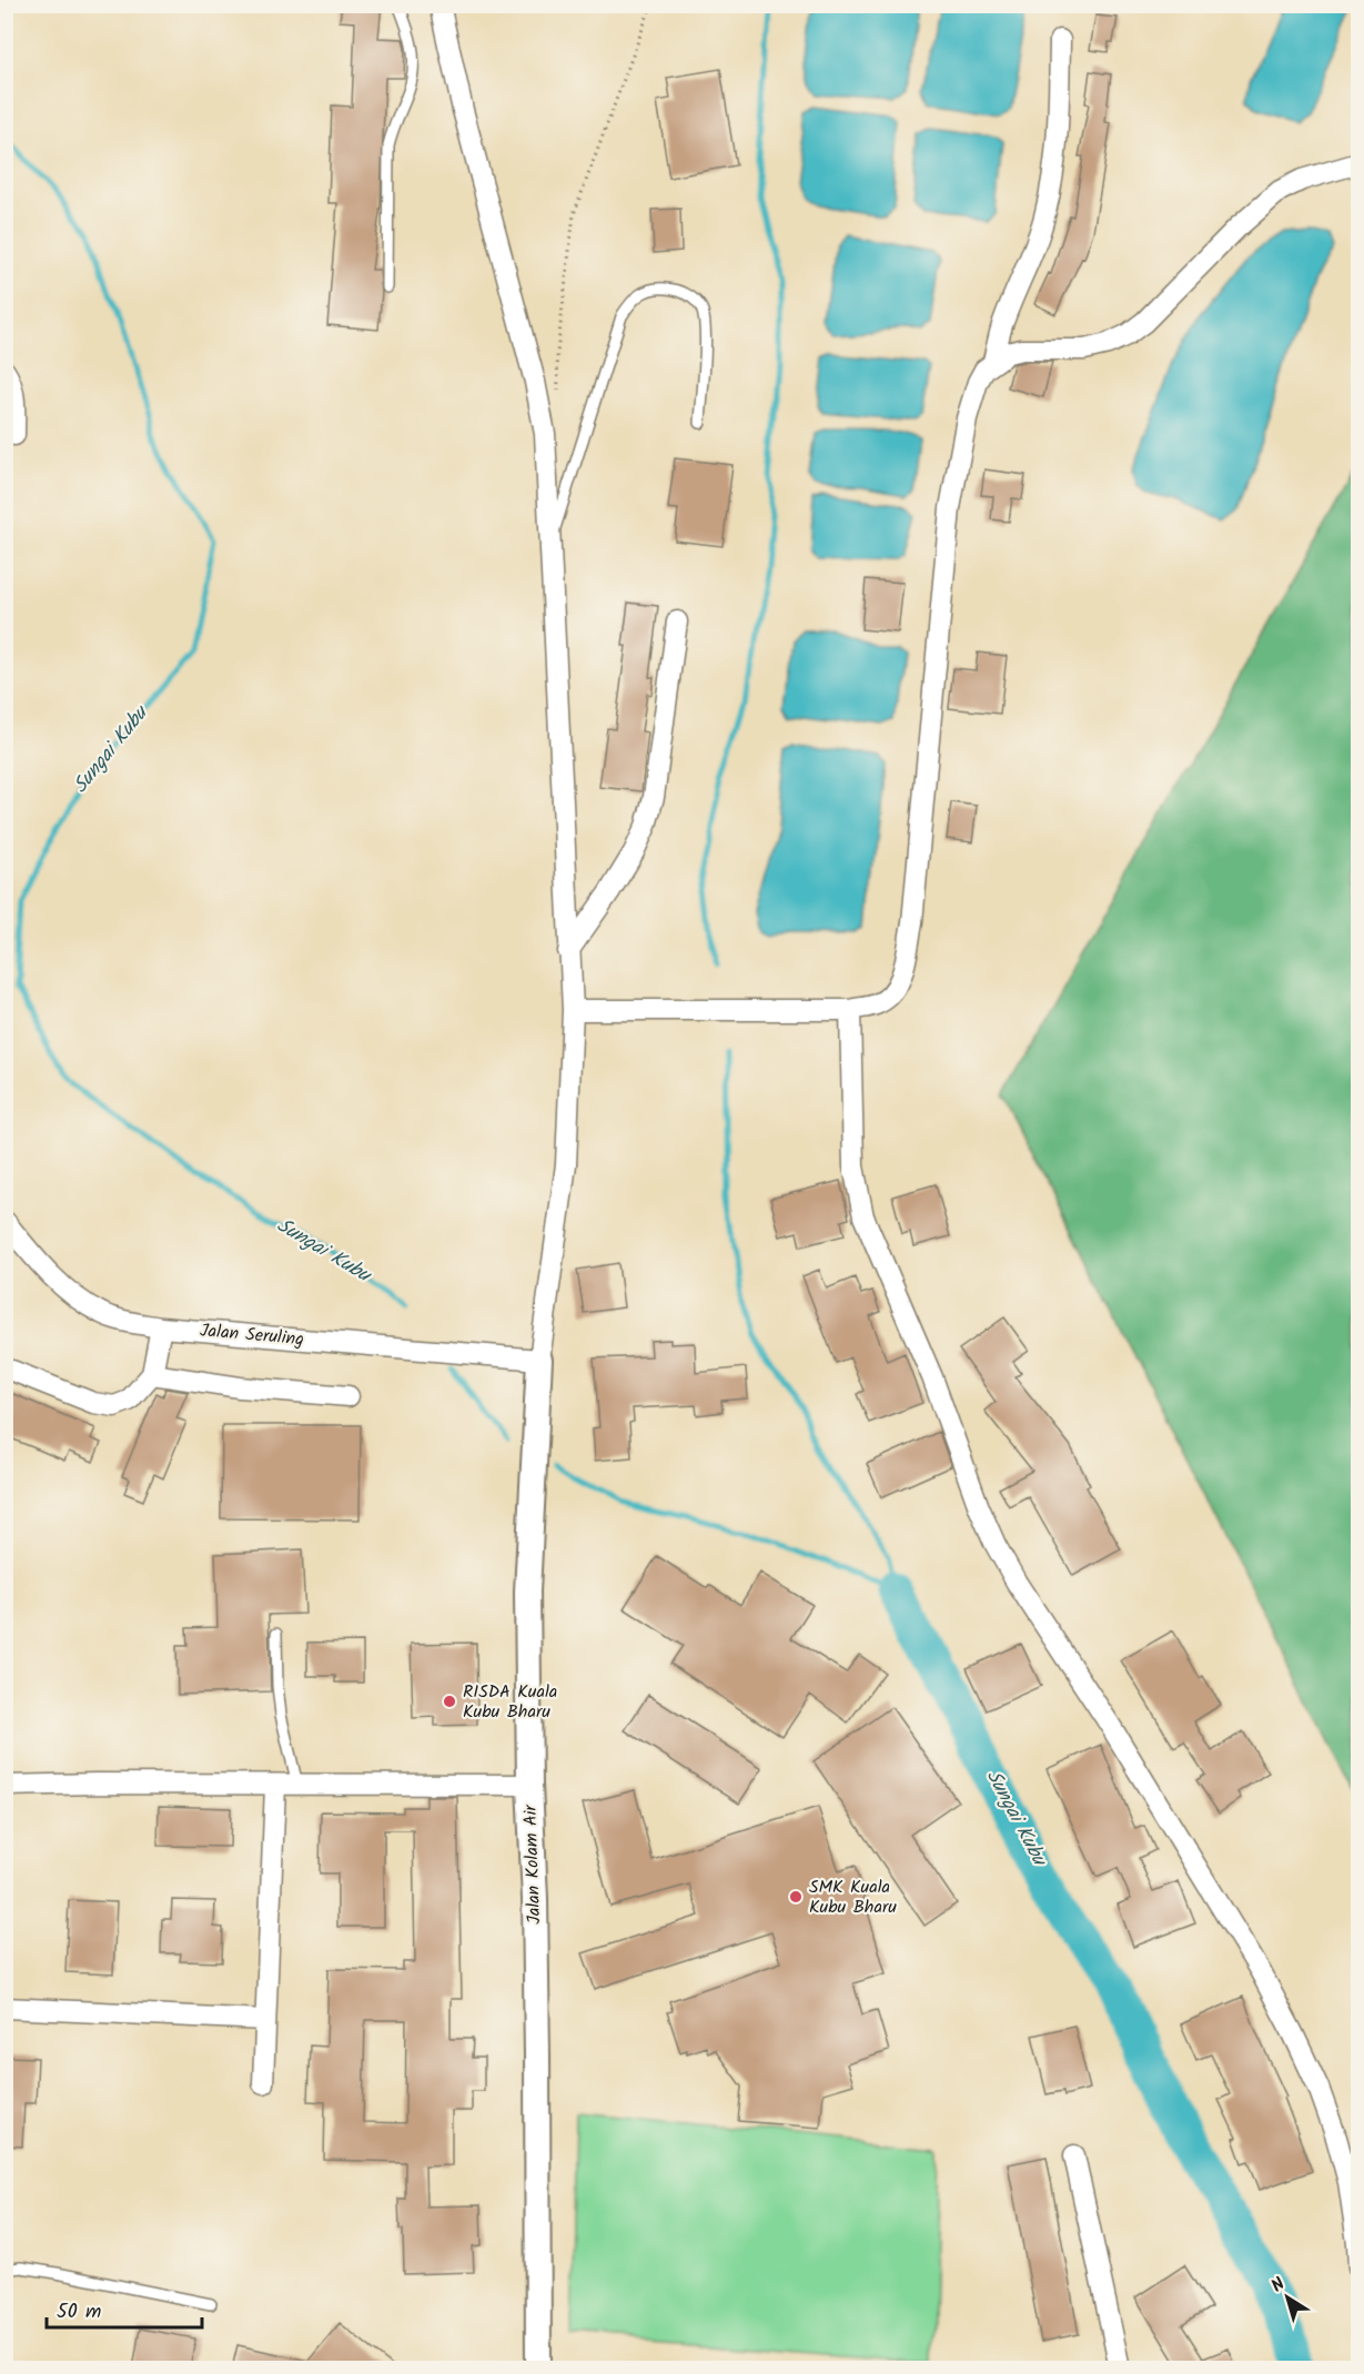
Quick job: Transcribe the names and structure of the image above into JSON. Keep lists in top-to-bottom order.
{
  "streets": {
    "street": ["Jalan Seruling", "Jalan Kolam Air"]
  },
  "crossings": [
    ["Jalan Seruling", "Jalan Kolam Air"]
  ],
  "water": ["Sungai Kubu"],
  "places": ["RISDA Kuala Kubu Bharu", "SMK Kuala Kubu Bharu"],
  "scale_bar": "50 m",
  "north": "top left"
}
